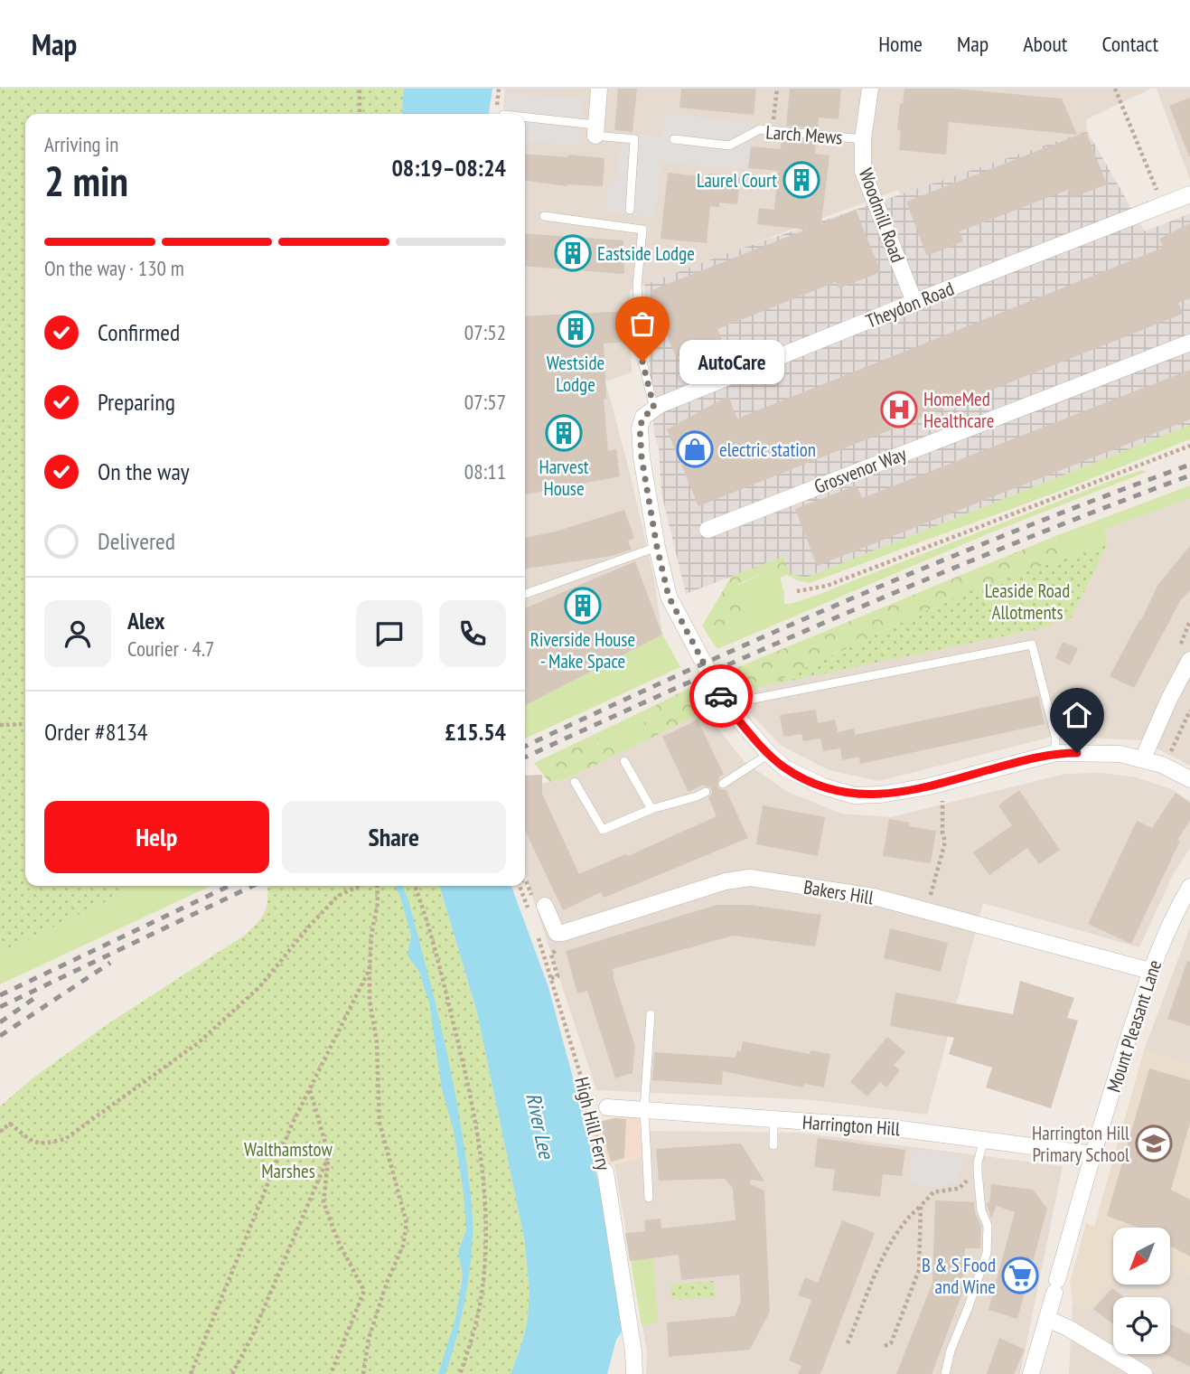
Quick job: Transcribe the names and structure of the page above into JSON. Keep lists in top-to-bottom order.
{
  "streets": {
    "street": [
      "Woodmill Road",
      "Theydon Road",
      "Grosvenor Way",
      "Bakers Hill",
      "Mount Pleasant Lane",
      "High Hill Ferry",
      "Harrington Hill"
    ],
    "lane": ["Larch Mews"]
  },
  "crossings": [
    ["Larch Mews", "Woodmill Road"],
    ["Woodmill Road", "Theydon Road"],
    ["Bakers Hill", "Mount Pleasant Lane"],
    ["Mount Pleasant Lane", "Harrington Hill"]
  ],
  "water": ["River Lee"],
  "parks": ["Leaside Road Allotments", "Walthamstow Marshes"],
  "places": {
    "building": [
      "Laurel Court",
      "Eastside Lodge",
      "Westside Lodge",
      "Harvest House",
      "Riverside House - Make Space"
    ],
    "other": ["AutoCare"],
    "hospital": ["HomeMed Healthcare"],
    "shop": ["electric station"],
    "school or university": ["Harrington Hill Primary School"],
    "supermarket": ["B & S Food and Wine"]
  },
  "north": "bottom left",
  "page": {
    "header": "Map",
    "nav": [
      "Home",
      "Map",
      "About",
      "Contact"
    ],
    "heading": ["2 min", "Arriving in", "08:19–08:24"],
    "panel": [
      "Alex",
      "Courier · 4.7",
      "Order #8134",
      "£15.54"
    ],
    "bar": "On the way · 130 m",
    "list": [
      ["Confirmed", "07:52"],
      ["Preparing", "07:57"],
      ["On the way", "08:11"],
      "Delivered"
    ],
    "bubble": "AutoCare",
    "buttons": ["Help", "Share"]
  }
}
